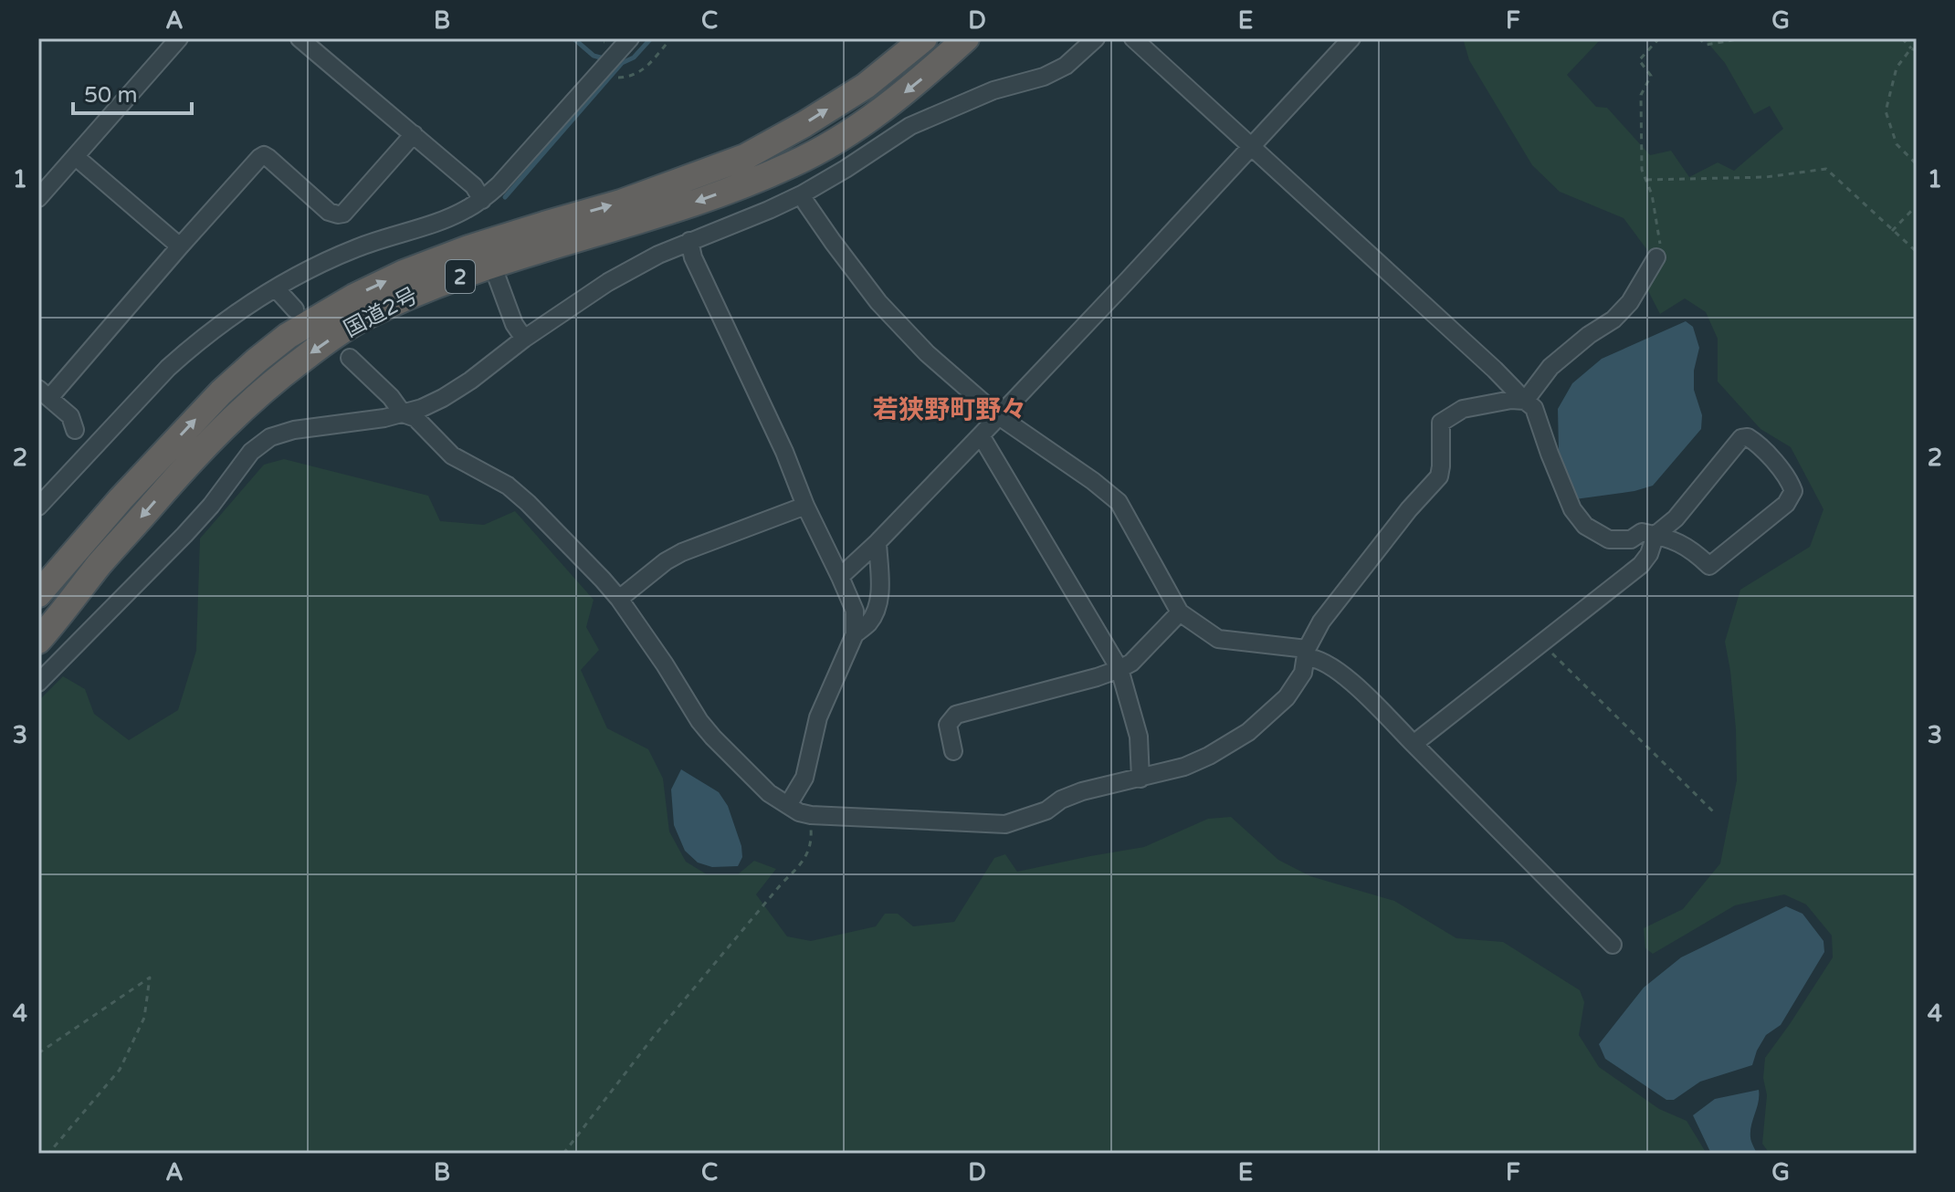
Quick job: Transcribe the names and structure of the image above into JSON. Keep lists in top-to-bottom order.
{
  "streets": {
    "highway": ["2", "国道2号"]
  },
  "districts": ["若狭野町野々"],
  "scale_bar": "50 m",
  "grid": {
    "columns": [
      "A",
      "B",
      "C",
      "D",
      "E",
      "F",
      "G"
    ],
    "rows": [
      "1",
      "2",
      "3",
      "4"
    ]
  }
}
